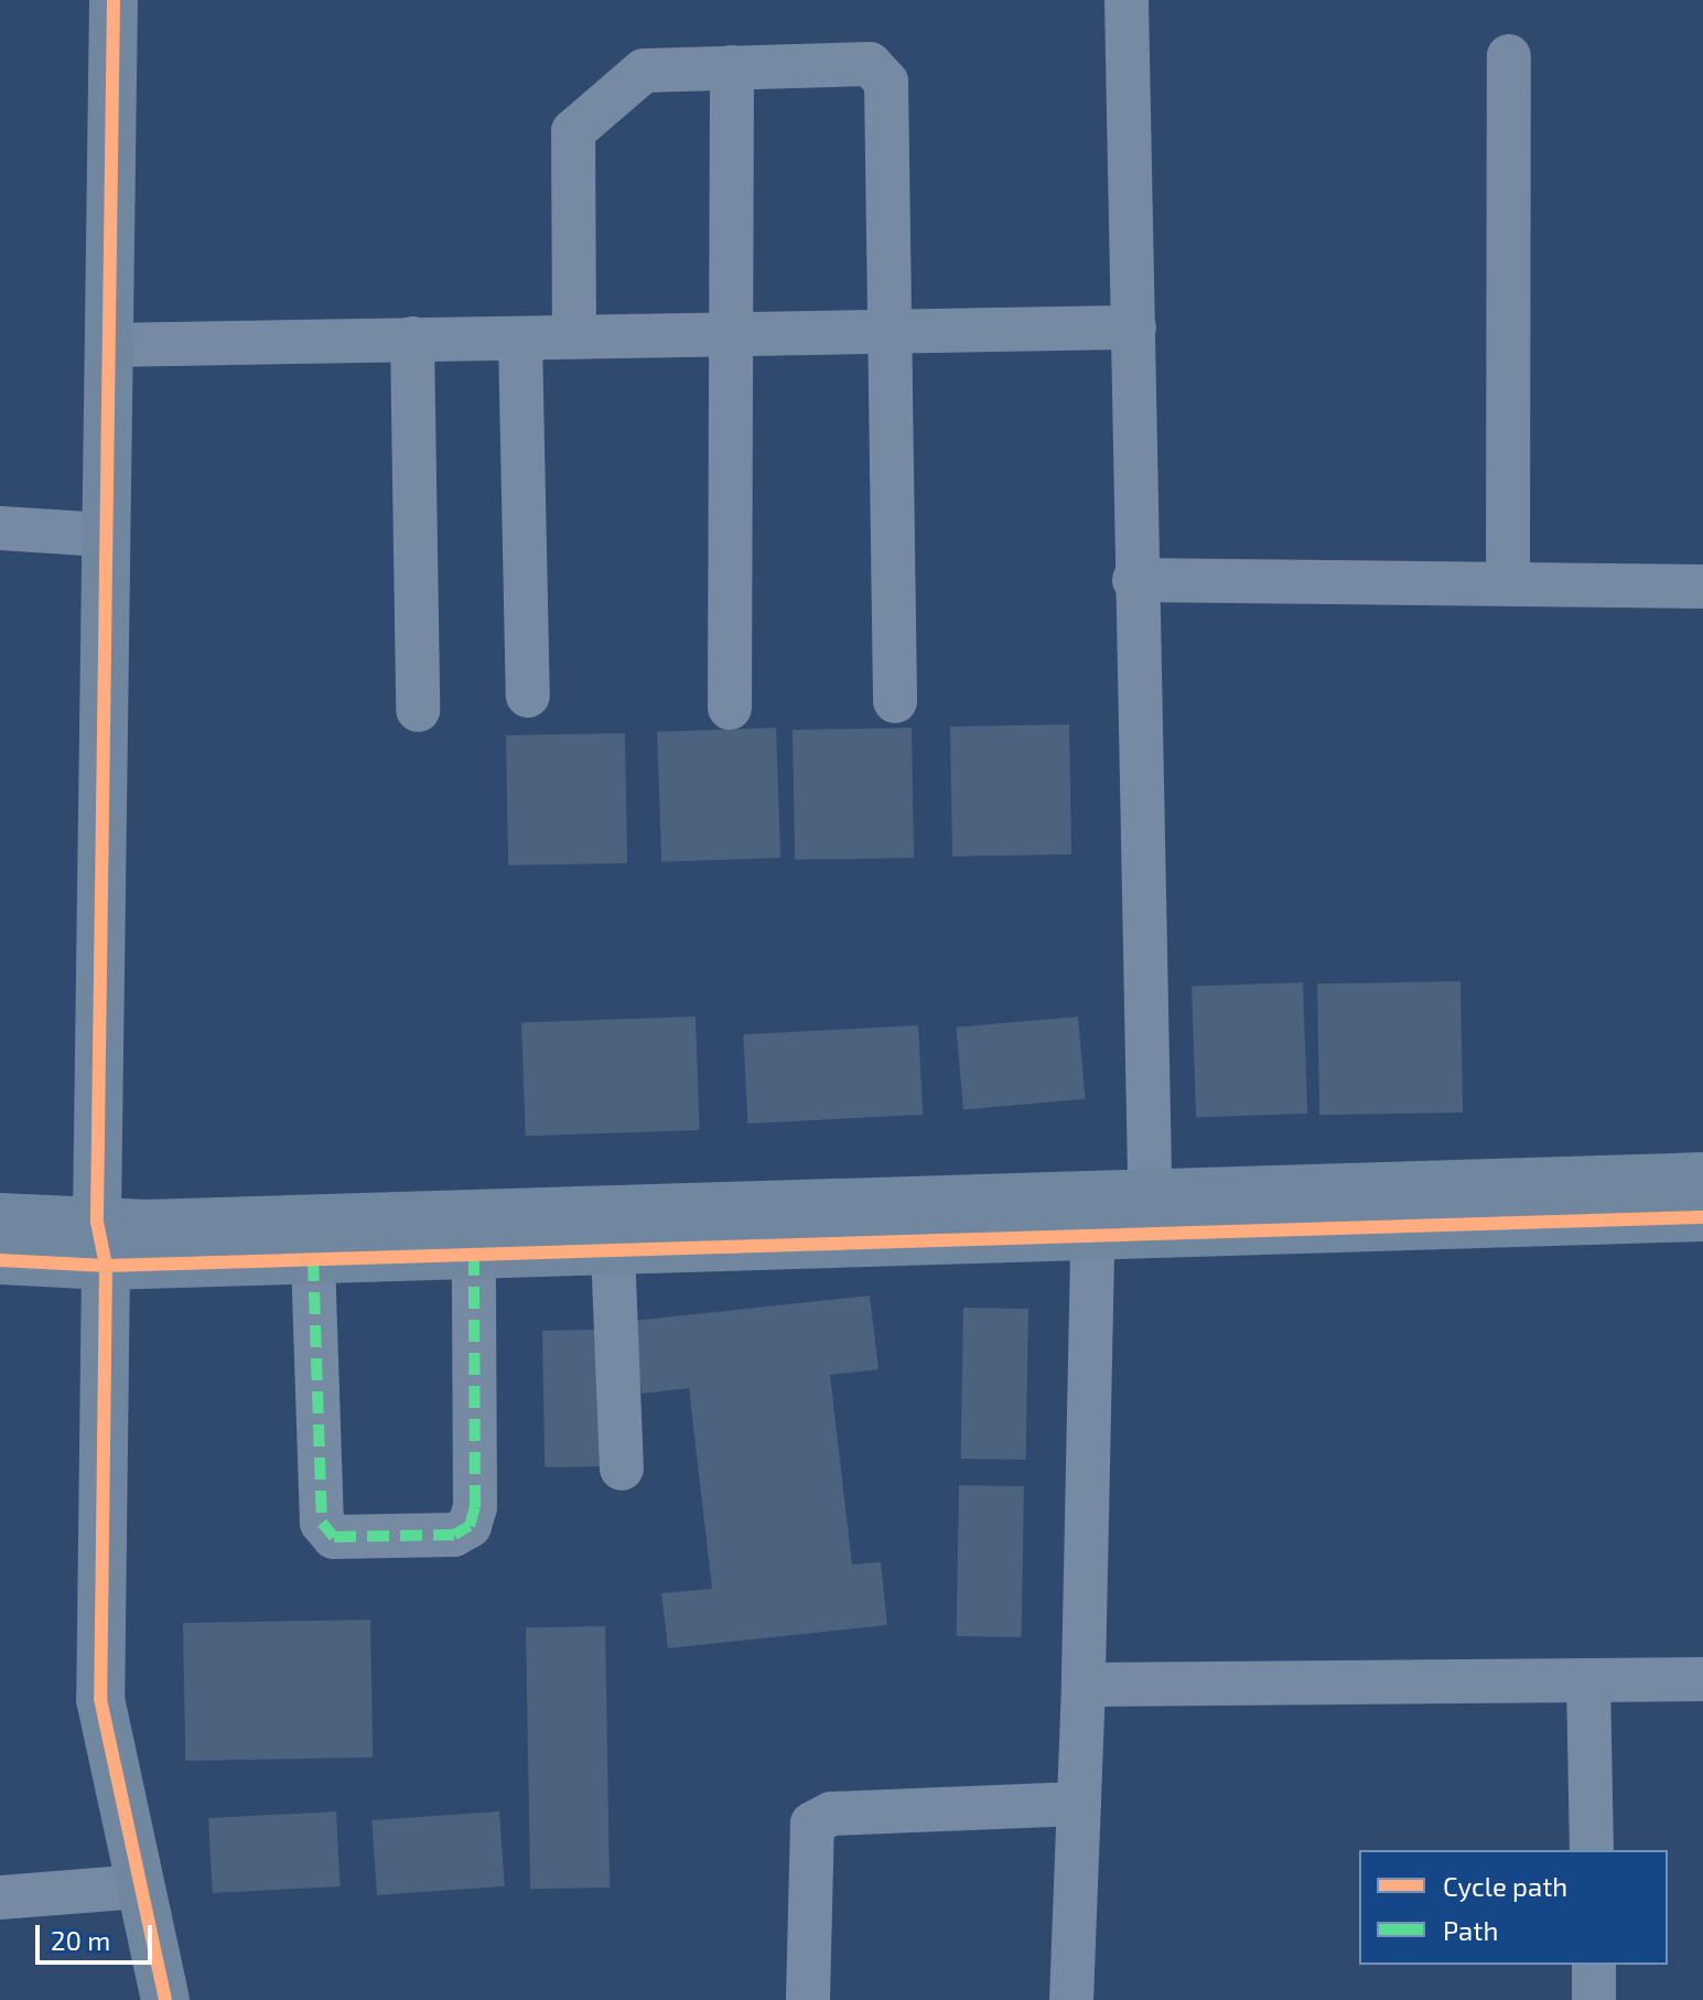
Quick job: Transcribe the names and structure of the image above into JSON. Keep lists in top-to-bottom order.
{
  "legend": ["Cycle path", "Path"],
  "scale_bar": "20 m"
}
